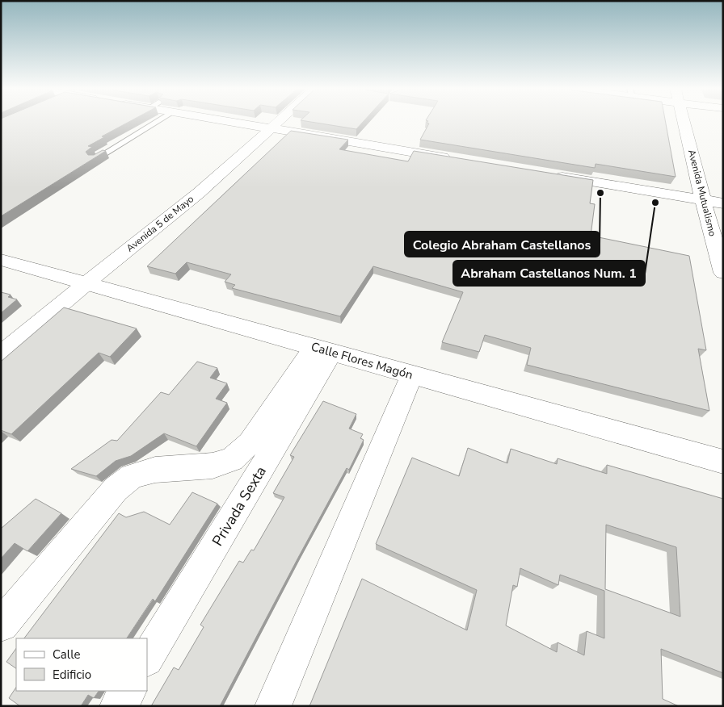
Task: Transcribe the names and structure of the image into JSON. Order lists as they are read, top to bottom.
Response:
{
  "streets": {
    "street": [
      "Avenida Mutualismo",
      "Avenida 5 de Mayo",
      "Calle Flores Magón",
      "Privada Sexta"
    ]
  },
  "crossings": [
    ["Avenida 5 de Mayo", "Calle Flores Magón"],
    ["Calle Flores Magón", "Privada Sexta"]
  ],
  "places": ["Colegio Abraham Castellanos", "Abraham Castellanos Num. 1"],
  "legend": ["Calle", "Edificio"]
}
